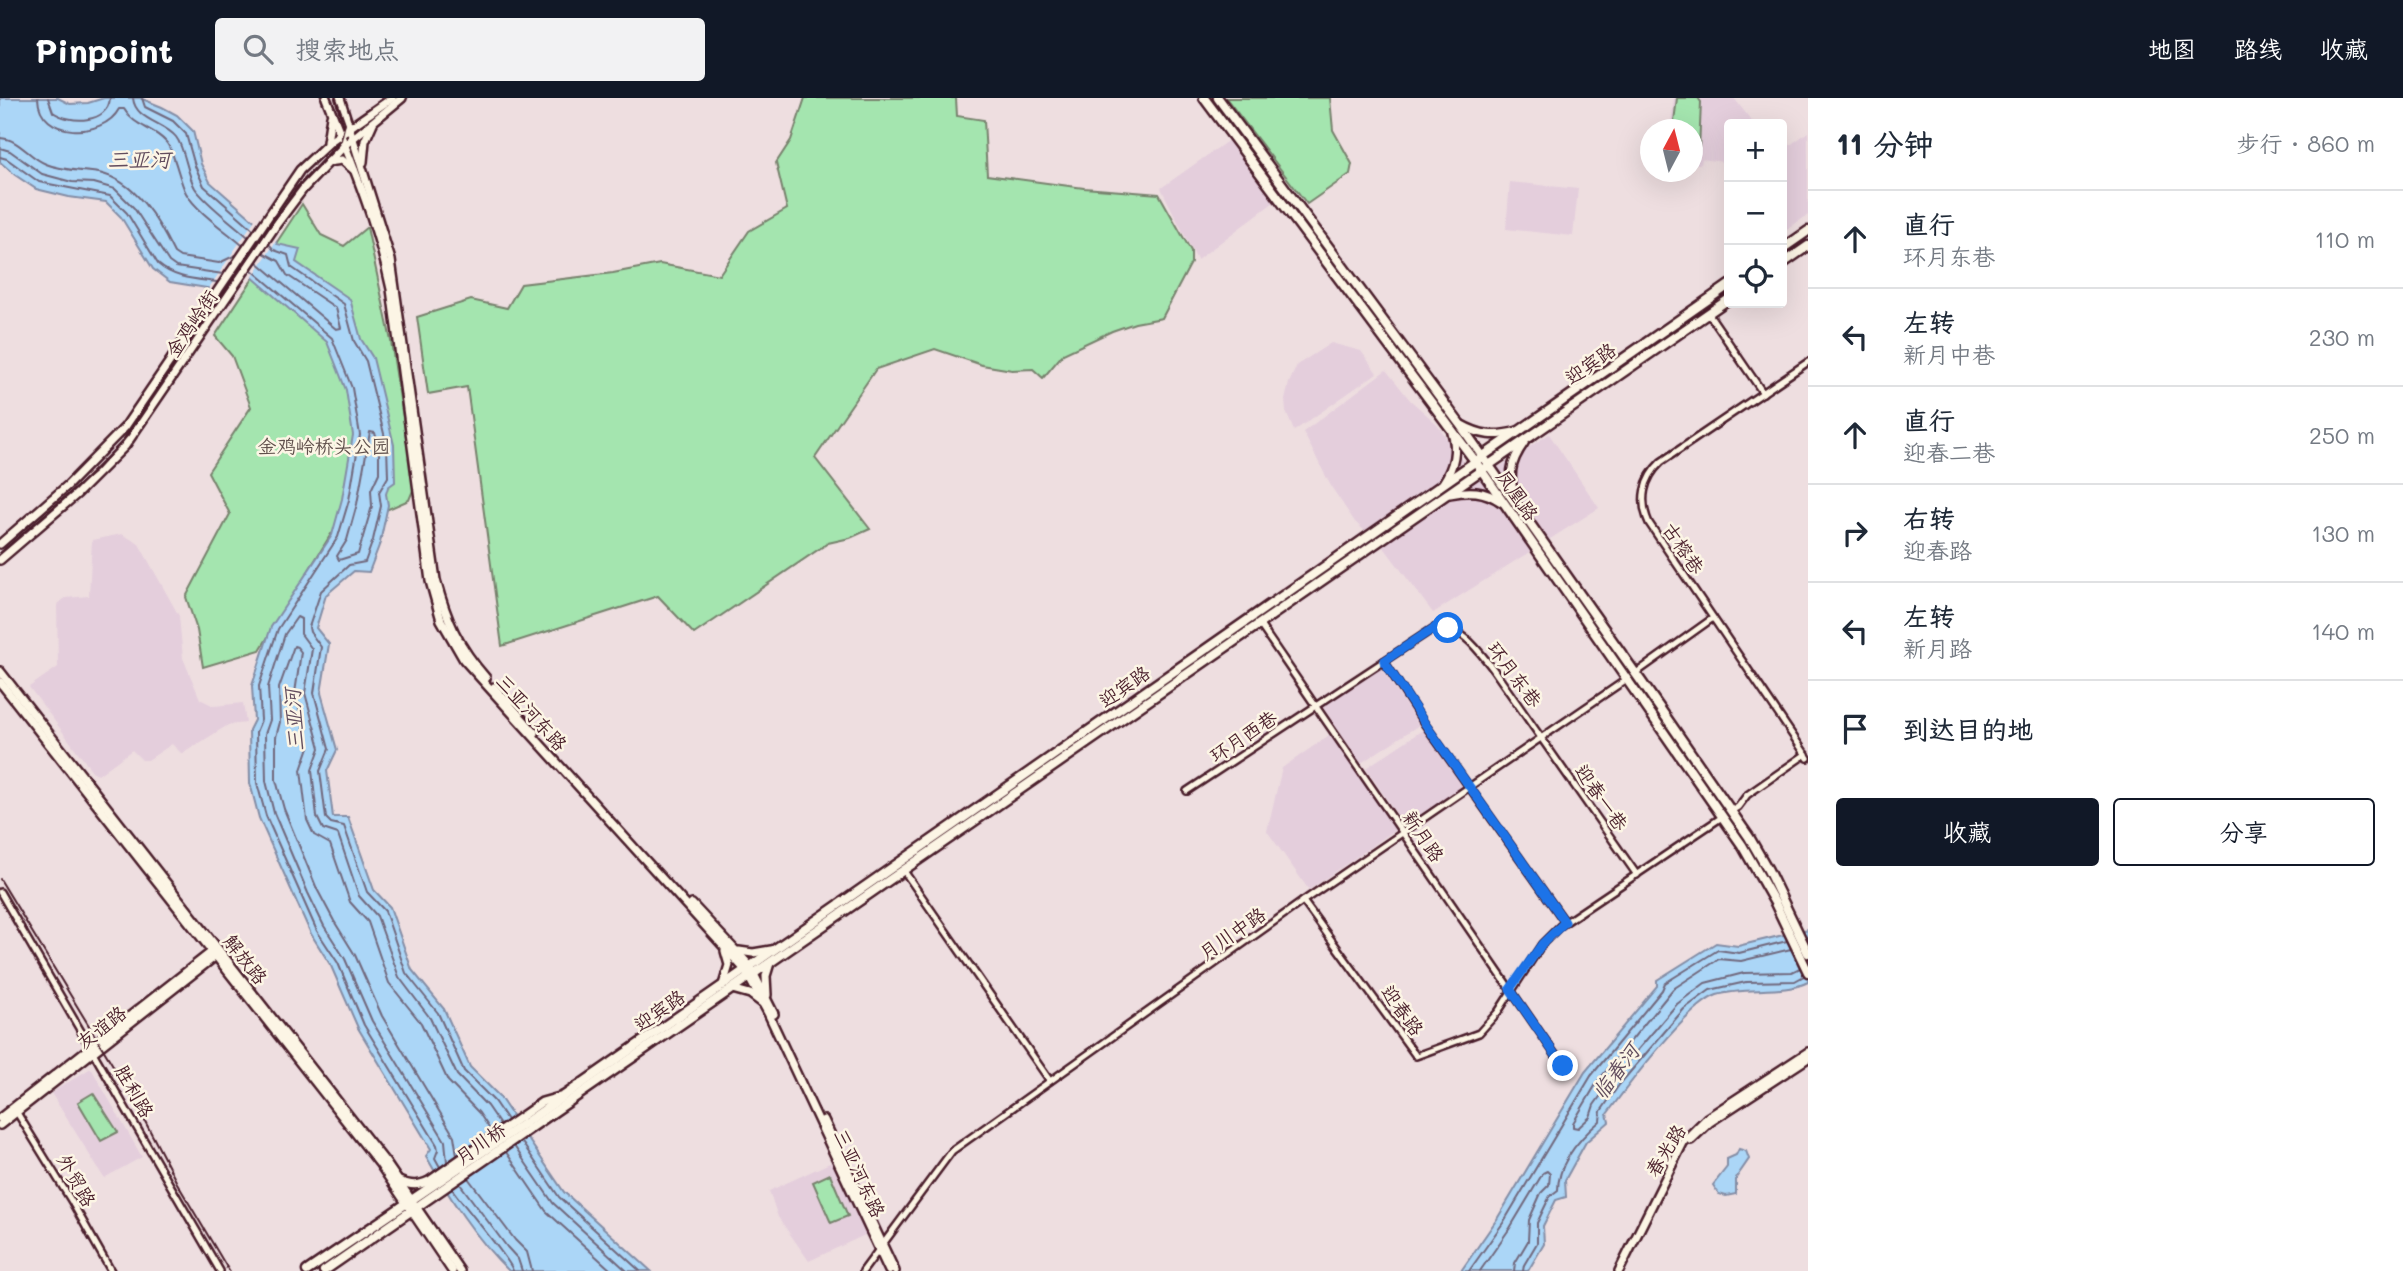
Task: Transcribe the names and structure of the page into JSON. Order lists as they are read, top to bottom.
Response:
{
  "streets": {
    "highway": ["迎宾路", "凤凰路", "月川桥"],
    "main road": [
      "金鸡岭街",
      "三亚河东路",
      "解放路",
      "友谊路",
      "春光路"
    ],
    "street": [
      "古榕巷",
      "环月东巷",
      "环月西巷",
      "迎春一巷",
      "新月路",
      "月川中路",
      "迎春路",
      "胜利路",
      "外贸路"
    ]
  },
  "crossings": [
    ["金鸡岭街", "三亚河东路"],
    ["迎宾路", "凤凰路"],
    ["迎宾路", "三亚河东路"],
    ["迎宾路", "新月路"],
    ["迎宾路", "月川桥"],
    ["凤凰路", "月川中路"],
    ["凤凰路", "迎春路"],
    ["环月东巷", "环月西巷"],
    ["环月东巷", "迎春一巷"],
    ["环月东巷", "新月路"],
    ["环月东巷", "月川中路"],
    ["三亚河东路", "月川中路"],
    ["环月西巷", "新月路"],
    ["迎春一巷", "月川中路"],
    ["迎春一巷", "迎春路"],
    ["新月路", "月川中路"],
    ["新月路", "迎春路"],
    ["月川中路", "迎春路"],
    ["解放路", "友谊路"],
    ["友谊路", "胜利路"],
    ["友谊路", "外贸路"]
  ],
  "water": ["三亚河", "临春河"],
  "parks": ["金鸡岭桥头公园"],
  "north": "top",
  "page": {
    "header": "Pinpoint",
    "search": "搜索地点",
    "nav": ["地图", "路线", "收藏"],
    "heading": ["11 分钟", "步行 · 860 m"],
    "map_buttons": ["+", "−"],
    "list": [
      ["直行", "环月东巷", "110 m"],
      ["左转", "新月中巷", "230 m"],
      ["直行", "迎春二巷", "250 m"],
      ["右转", "迎春路", "130 m"],
      ["左转", "新月路", "140 m"],
      "到达目的地"
    ],
    "buttons": ["收藏", "分享"]
  }
}
